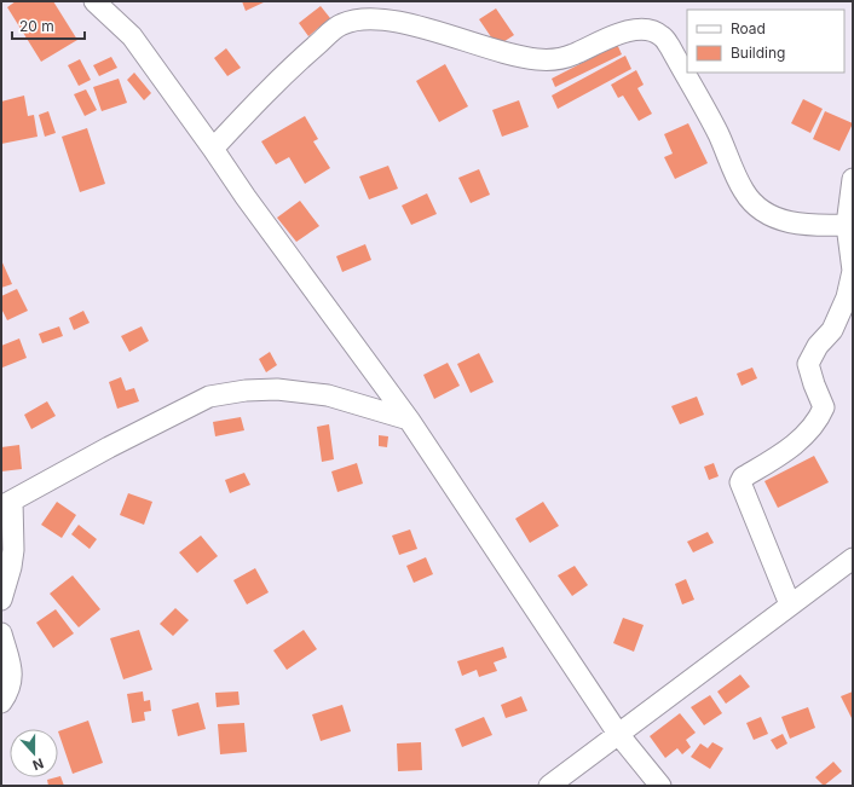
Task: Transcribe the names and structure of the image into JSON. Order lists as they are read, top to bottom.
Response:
{
  "legend": ["Road", "Building"],
  "scale_bar": "20 m",
  "north": "bottom"
}
